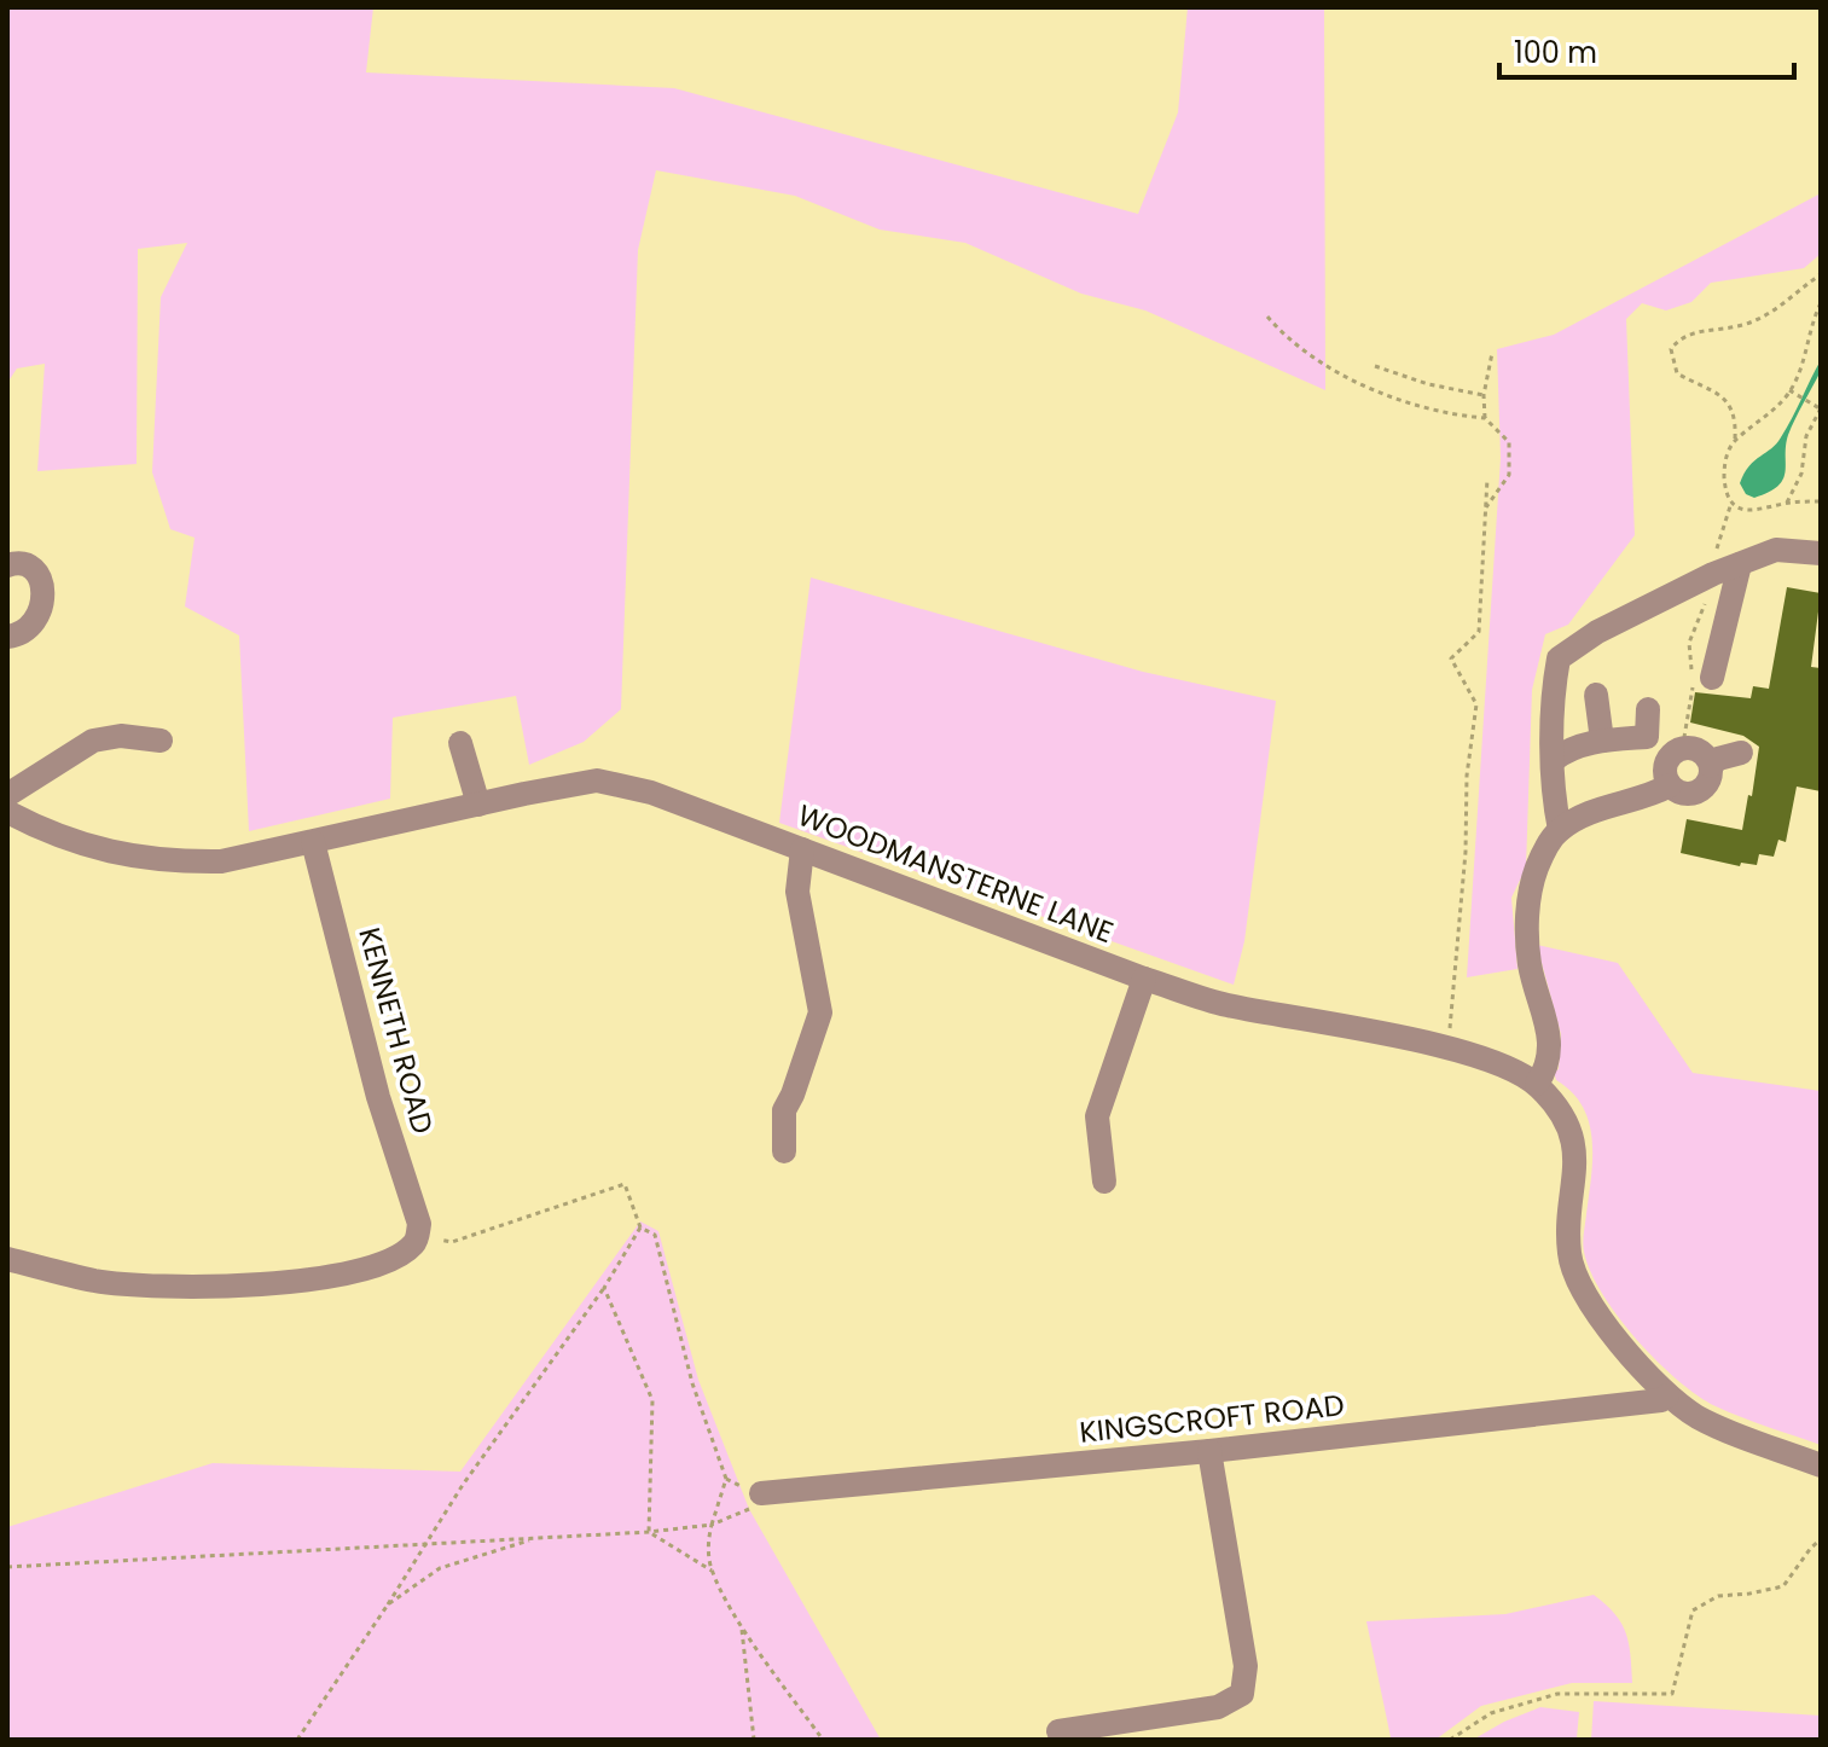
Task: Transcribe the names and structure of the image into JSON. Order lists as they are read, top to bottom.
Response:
{
  "streets": {
    "street": ["WOODMANSTERNE LANE", "KENNETH ROAD", "KINGSCROFT ROAD"]
  },
  "crossings": [
    ["WOODMANSTERNE LANE", "KENNETH ROAD"]
  ],
  "scale_bar": "100 m"
}
